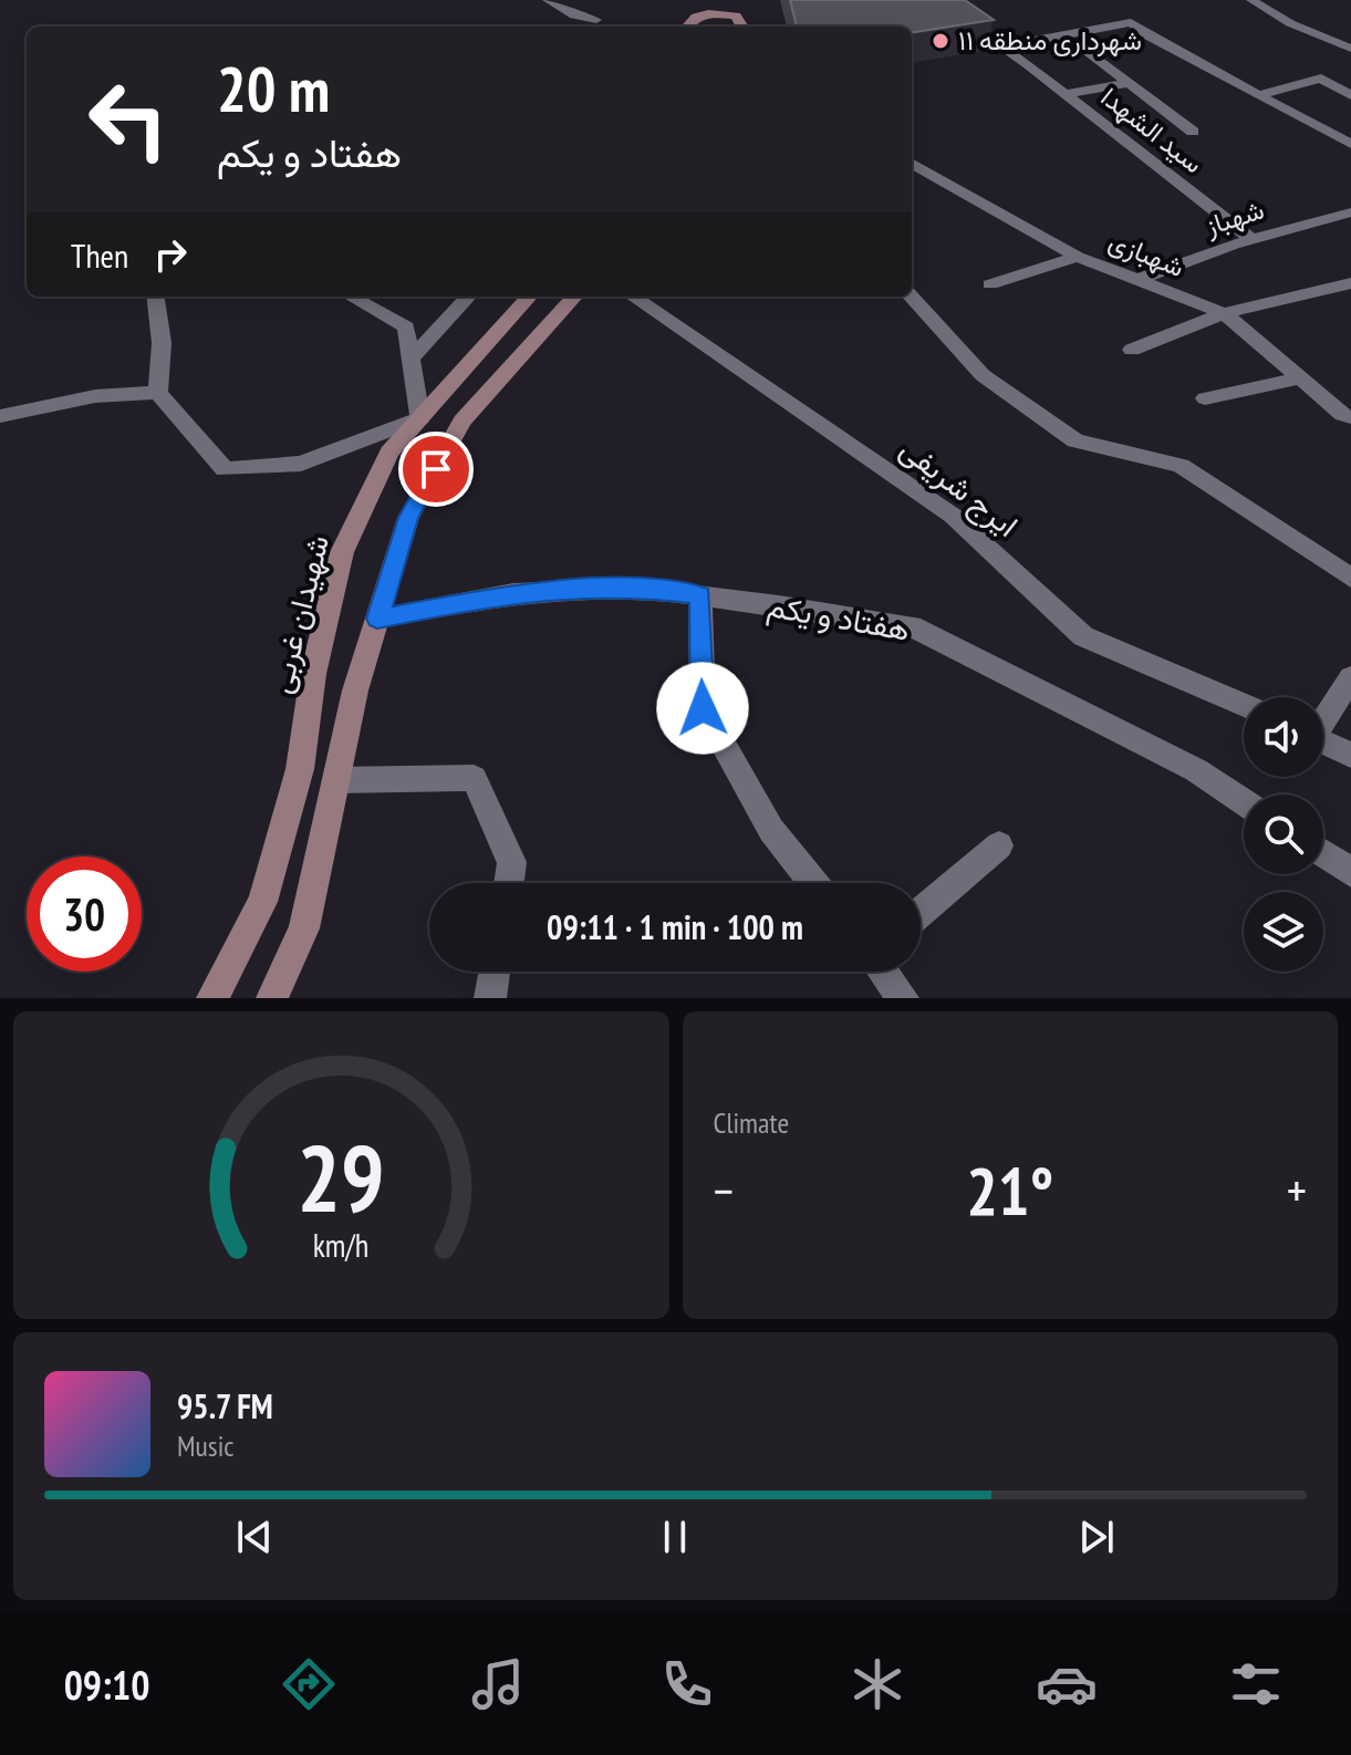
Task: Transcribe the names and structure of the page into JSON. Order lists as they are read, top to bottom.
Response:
{
  "streets": {
    "main road": ["شهیدان غربی"],
    "street": [
      "سید الشهدا",
      "شهباز",
      "شهبازی",
      "ایرج شریفی",
      "هفتاد و یکم"
    ]
  },
  "crossings": [
    ["سید الشهدا", "شهباز"],
    ["شهباز", "شهبازی"]
  ],
  "places": ["شهرداری منطقه ۱۱"],
  "page": {
    "turn": ["20 m", "هفتاد و یکم"],
    "then": "Then",
    "limit": "30",
    "trip": "09:11 · 1 min · 100 m",
    "tile": "Climate",
    "heat": ["−", "21°", "+"],
    "song": ["95.7 FM", "Music"],
    "tabs": "09:10",
    "gauge": ["29", "km/h"]
  }
}
